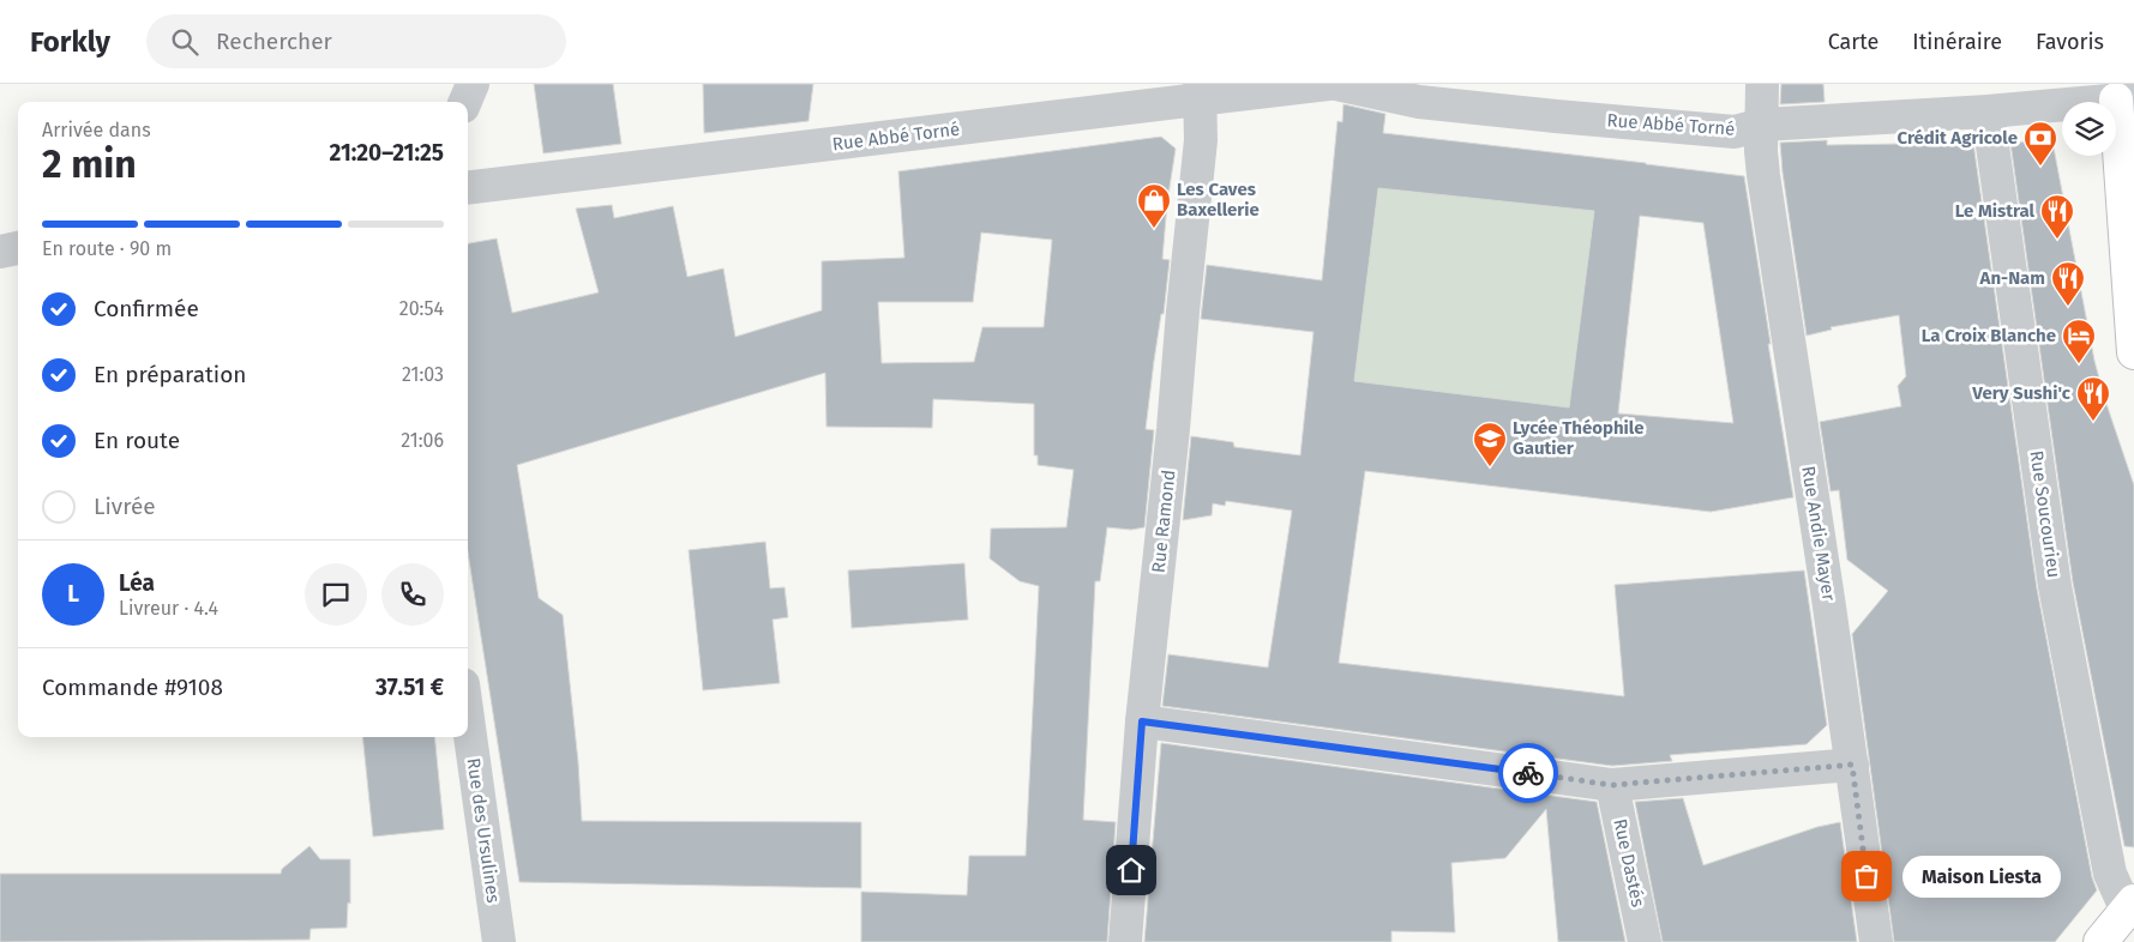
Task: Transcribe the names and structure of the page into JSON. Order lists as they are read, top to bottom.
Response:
{
  "streets": {
    "street": [
      "Rue Abbé Torné",
      "Rue Soucourieu",
      "Rue Ramond",
      "Rue Andie Mayer",
      "Rue des Ursulines",
      "Rue Dastés"
    ]
  },
  "crossings": [
    ["Rue Abbé Torné", "Rue Soucourieu"],
    ["Rue Abbé Torné", "Rue Ramond"],
    ["Rue Abbé Torné", "Rue Andie Mayer"]
  ],
  "places": {
    "bank": ["Crédit Agricole"],
    "shop": ["Les Caves Baxellerie"],
    "restaurant": ["Le Mistral", "An-Nam", "Very Sushi'c"],
    "hotel": ["La Croix Blanche"],
    "school or university": ["Lycée Théophile Gautier"],
    "other": ["Maison Liesta"]
  },
  "page": {
    "header": "Forkly",
    "search": "Rechercher",
    "nav": ["Carte", "Itinéraire", "Favoris"],
    "heading": ["2 min", "Arrivée dans", "21:20–21:25"],
    "panel": [
      "Léa",
      "Livreur · 4.4",
      "Commande #9108",
      "37.51 €"
    ],
    "bar": "En route · 90 m",
    "list": [
      ["Confirmée", "20:54"],
      ["En préparation", "21:03"],
      ["En route", "21:06"],
      "Livrée"
    ],
    "round": "L",
    "bubble": "Maison Liesta"
  }
}
